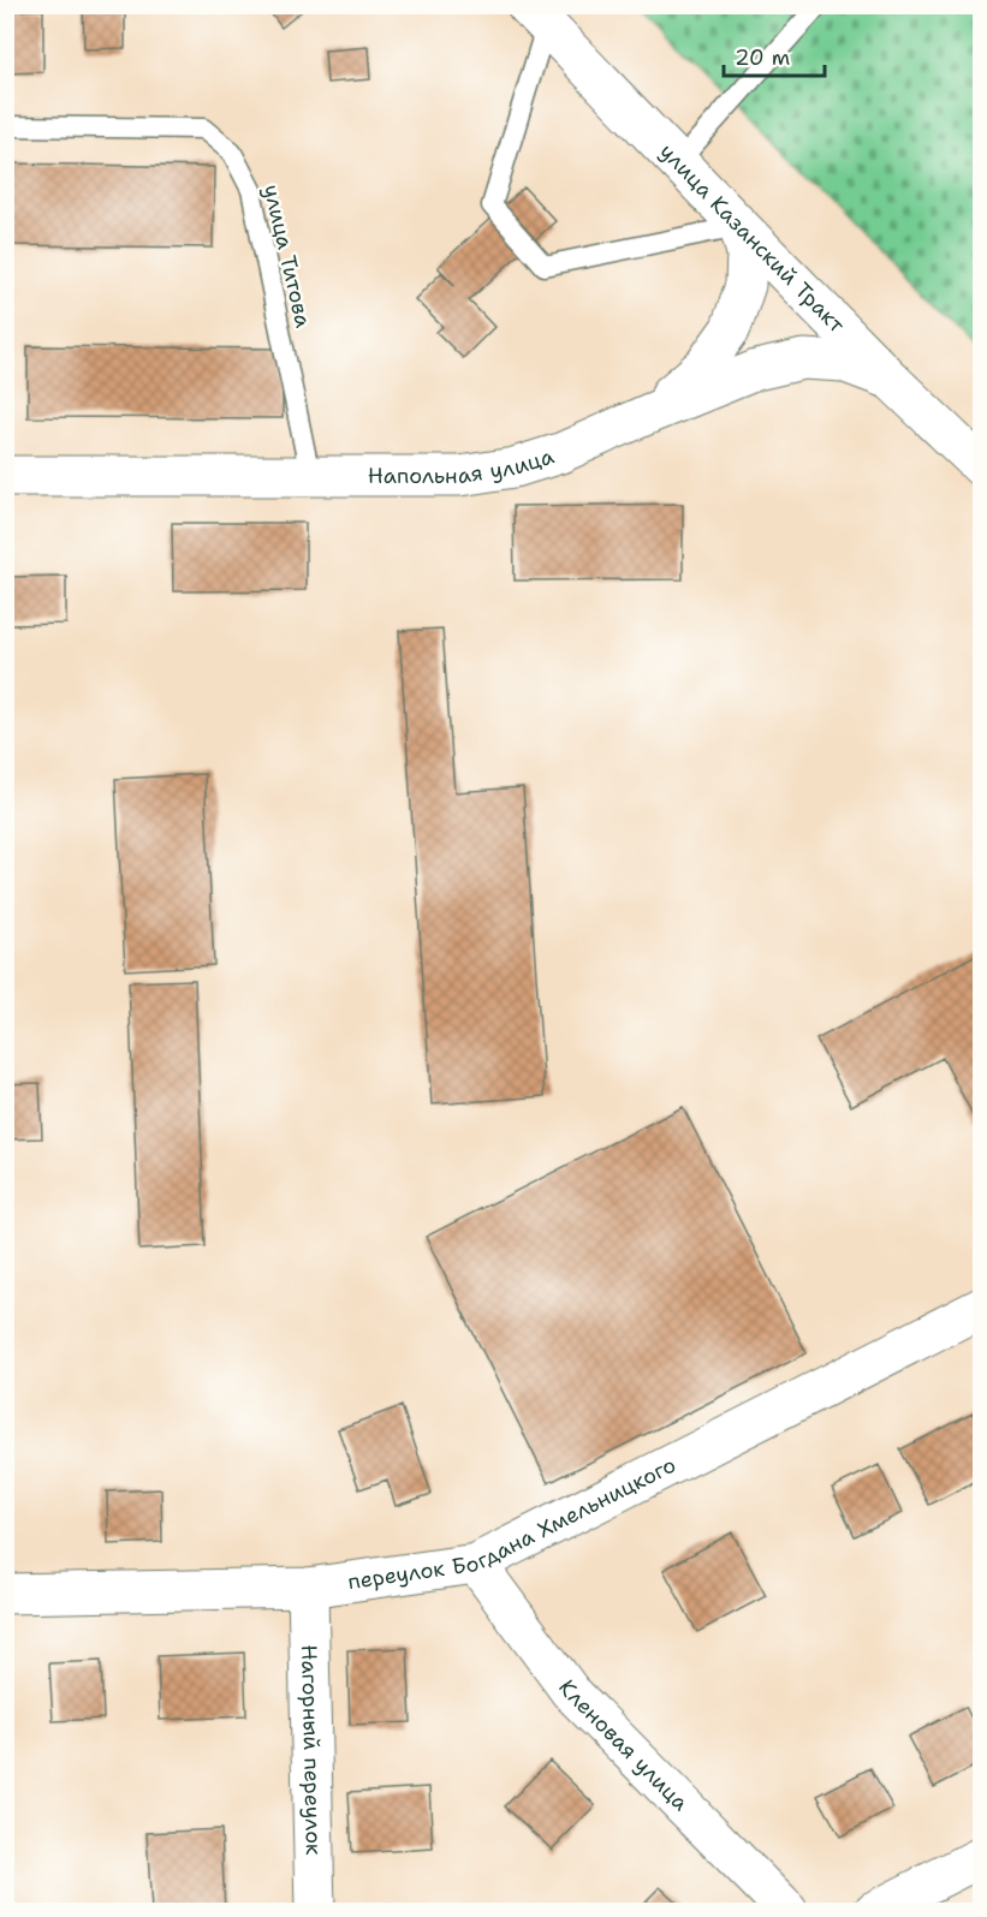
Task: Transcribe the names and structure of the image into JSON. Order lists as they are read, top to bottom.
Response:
{
  "streets": {
    "street": [
      "улица Казанский Тракт",
      "Напольная улица",
      "переулок Богдана Хмельницкого",
      "Кленовая улица",
      "Нагорный переулок"
    ],
    "lane": ["улица Титова"]
  },
  "crossings": [
    ["улица Казанский Тракт", "Напольная улица"],
    ["улица Титова", "Напольная улица"],
    ["переулок Богдана Хмельницкого", "Кленовая улица"],
    ["переулок Богдана Хмельницкого", "Нагорный переулок"]
  ],
  "scale_bar": "20 m"
}
